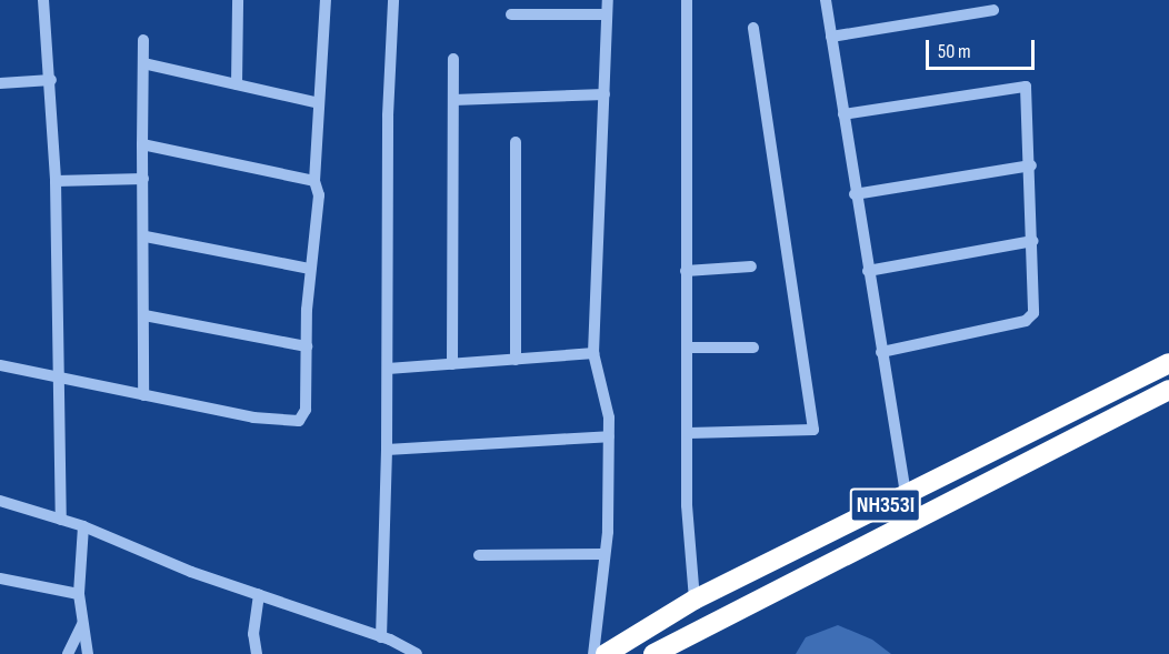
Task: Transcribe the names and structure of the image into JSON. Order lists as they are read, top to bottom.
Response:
{
  "streets": {
    "highway": ["NH353I"]
  },
  "scale_bar": "50 m"
}
